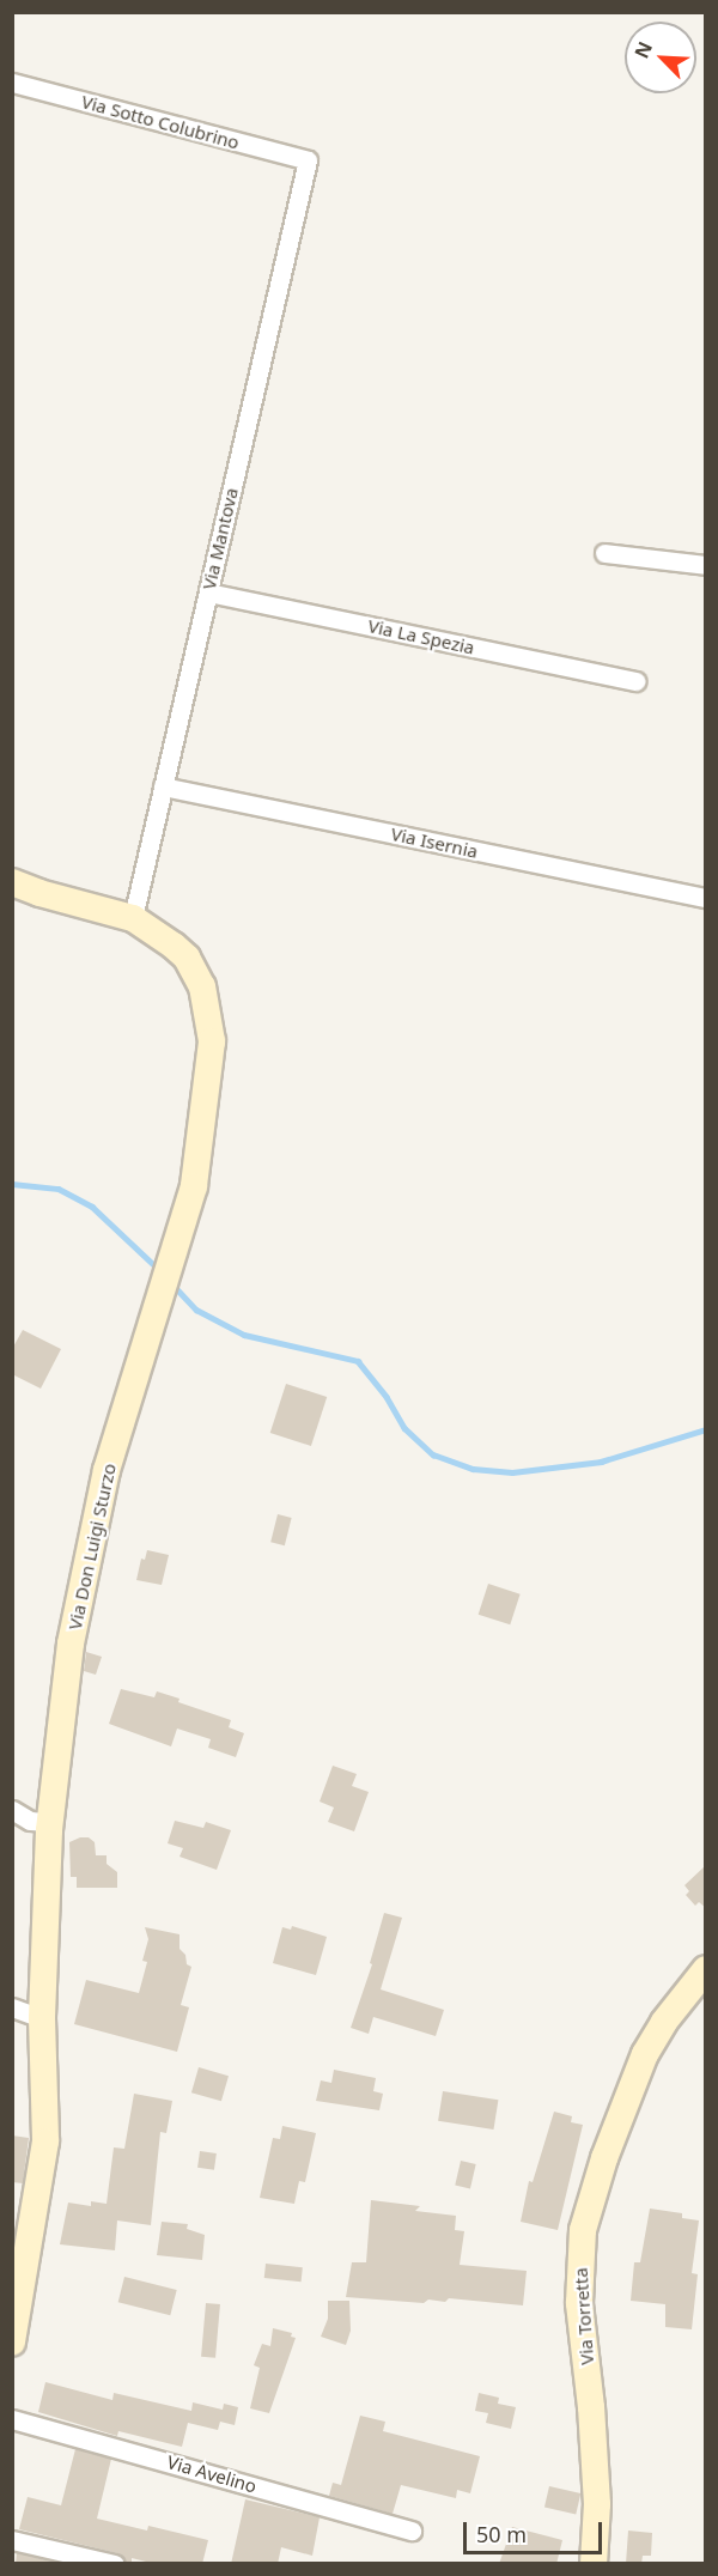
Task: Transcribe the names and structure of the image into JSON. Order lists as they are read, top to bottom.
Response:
{
  "streets": {
    "street": [
      "Via Sotto Colubrino",
      "Via Mantova",
      "Via La Spezia",
      "Via Isernia",
      "Via Don Luigi Sturzo",
      "Via Torretta",
      "Via Avelino"
    ]
  },
  "crossings": [
    ["Via Sotto Colubrino", "Via Mantova"],
    ["Via Mantova", "Via La Spezia"],
    ["Via Mantova", "Via Isernia"],
    ["Via Mantova", "Via Don Luigi Sturzo"]
  ],
  "scale_bar": "50 m",
  "north": "top left"
}
